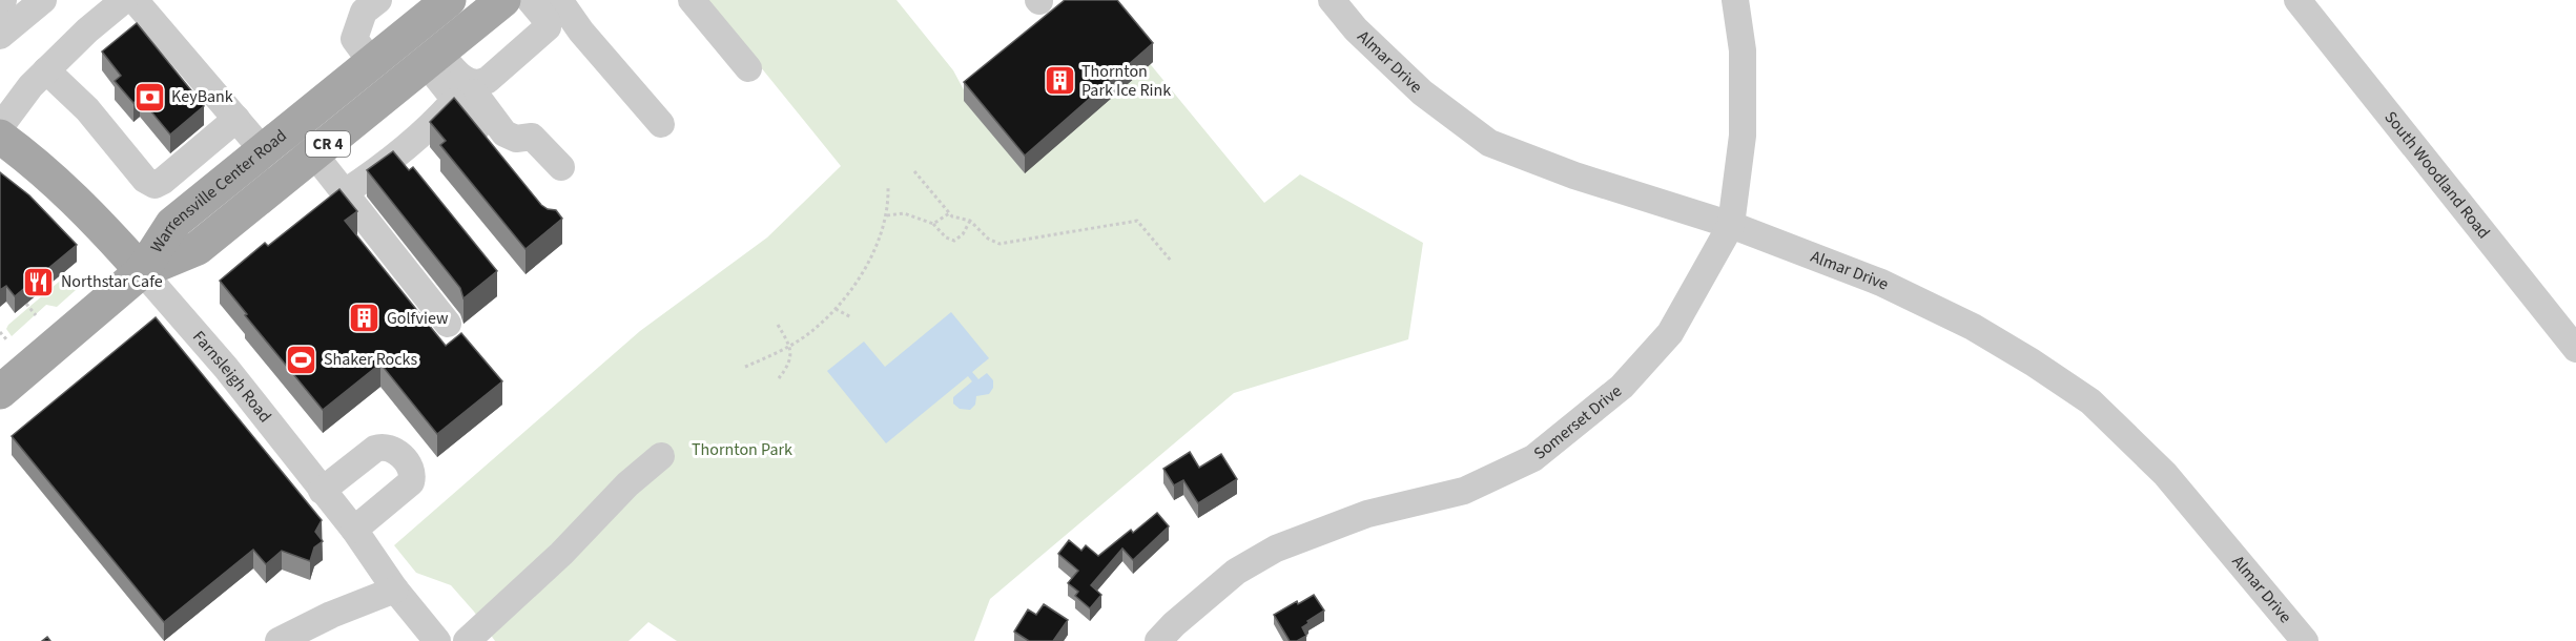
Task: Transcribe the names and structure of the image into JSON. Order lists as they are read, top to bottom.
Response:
{
  "streets": {
    "main road": ["CR 4", "Warrensville Center Road", "Farnsleigh Road"],
    "street": ["Almar Drive", "South Woodland Road", "Somerset Drive"]
  },
  "crossings": [
    ["Almar Drive", "Somerset Drive"],
    ["Warrensville Center Road", "Farnsleigh Road"]
  ],
  "parks": ["Thornton Park"],
  "places": {
    "building": ["Thornton Park Ice Rink", "Golfview"],
    "bank": ["KeyBank"],
    "restaurant": ["Northstar Cafe"],
    "sports": ["Shaker Rocks"]
  }
}
